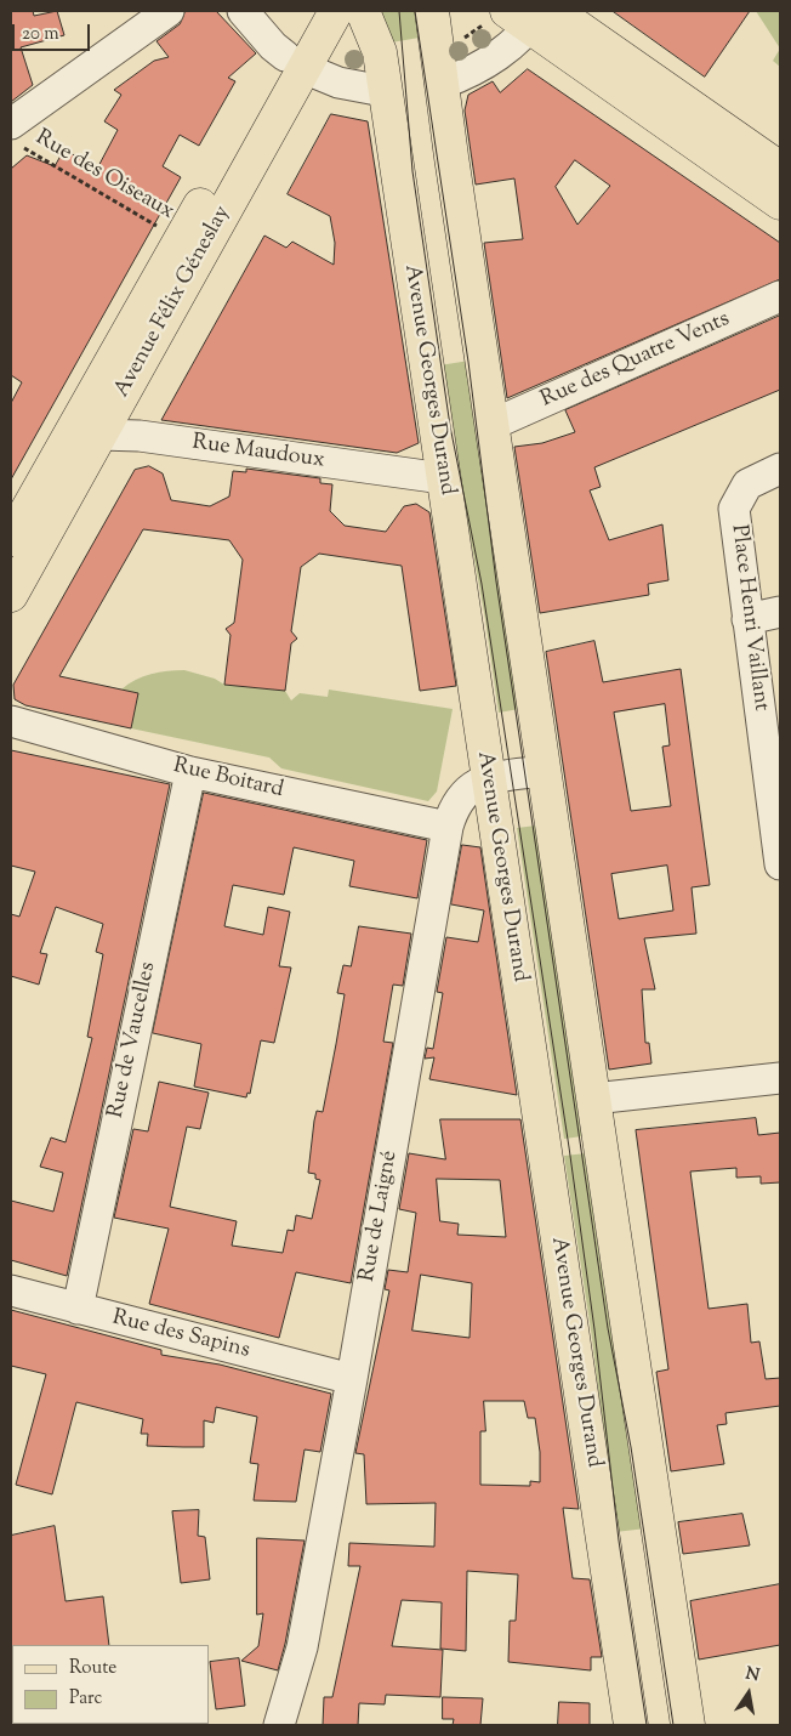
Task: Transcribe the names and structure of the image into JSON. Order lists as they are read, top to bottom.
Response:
{
  "streets": {
    "main road": ["Avenue Félix Géneslay", "Avenue Georges Durand"],
    "street": [
      "Rue des Quatre Vents",
      "Rue Maudoux",
      "Place Henri Vaillant",
      "Rue Boitard",
      "Rue de Vaucelles",
      "Rue de Laigné",
      "Rue des Sapins"
    ],
    "path": ["Rue des Oiseaux"]
  },
  "crossings": [
    ["Rue des Oiseaux", "Avenue Félix Géneslay"],
    ["Avenue Félix Géneslay", "Rue Maudoux"],
    ["Avenue Georges Durand", "Rue Maudoux"],
    ["Avenue Georges Durand", "Rue de Laigné"],
    ["Rue Boitard", "Rue de Vaucelles"],
    ["Rue Boitard", "Rue de Laigné"],
    ["Rue de Vaucelles", "Rue des Sapins"],
    ["Rue de Laigné", "Rue des Sapins"]
  ],
  "legend": ["Route", "Parc"],
  "scale_bar": "20 m",
  "north": "top"
}
